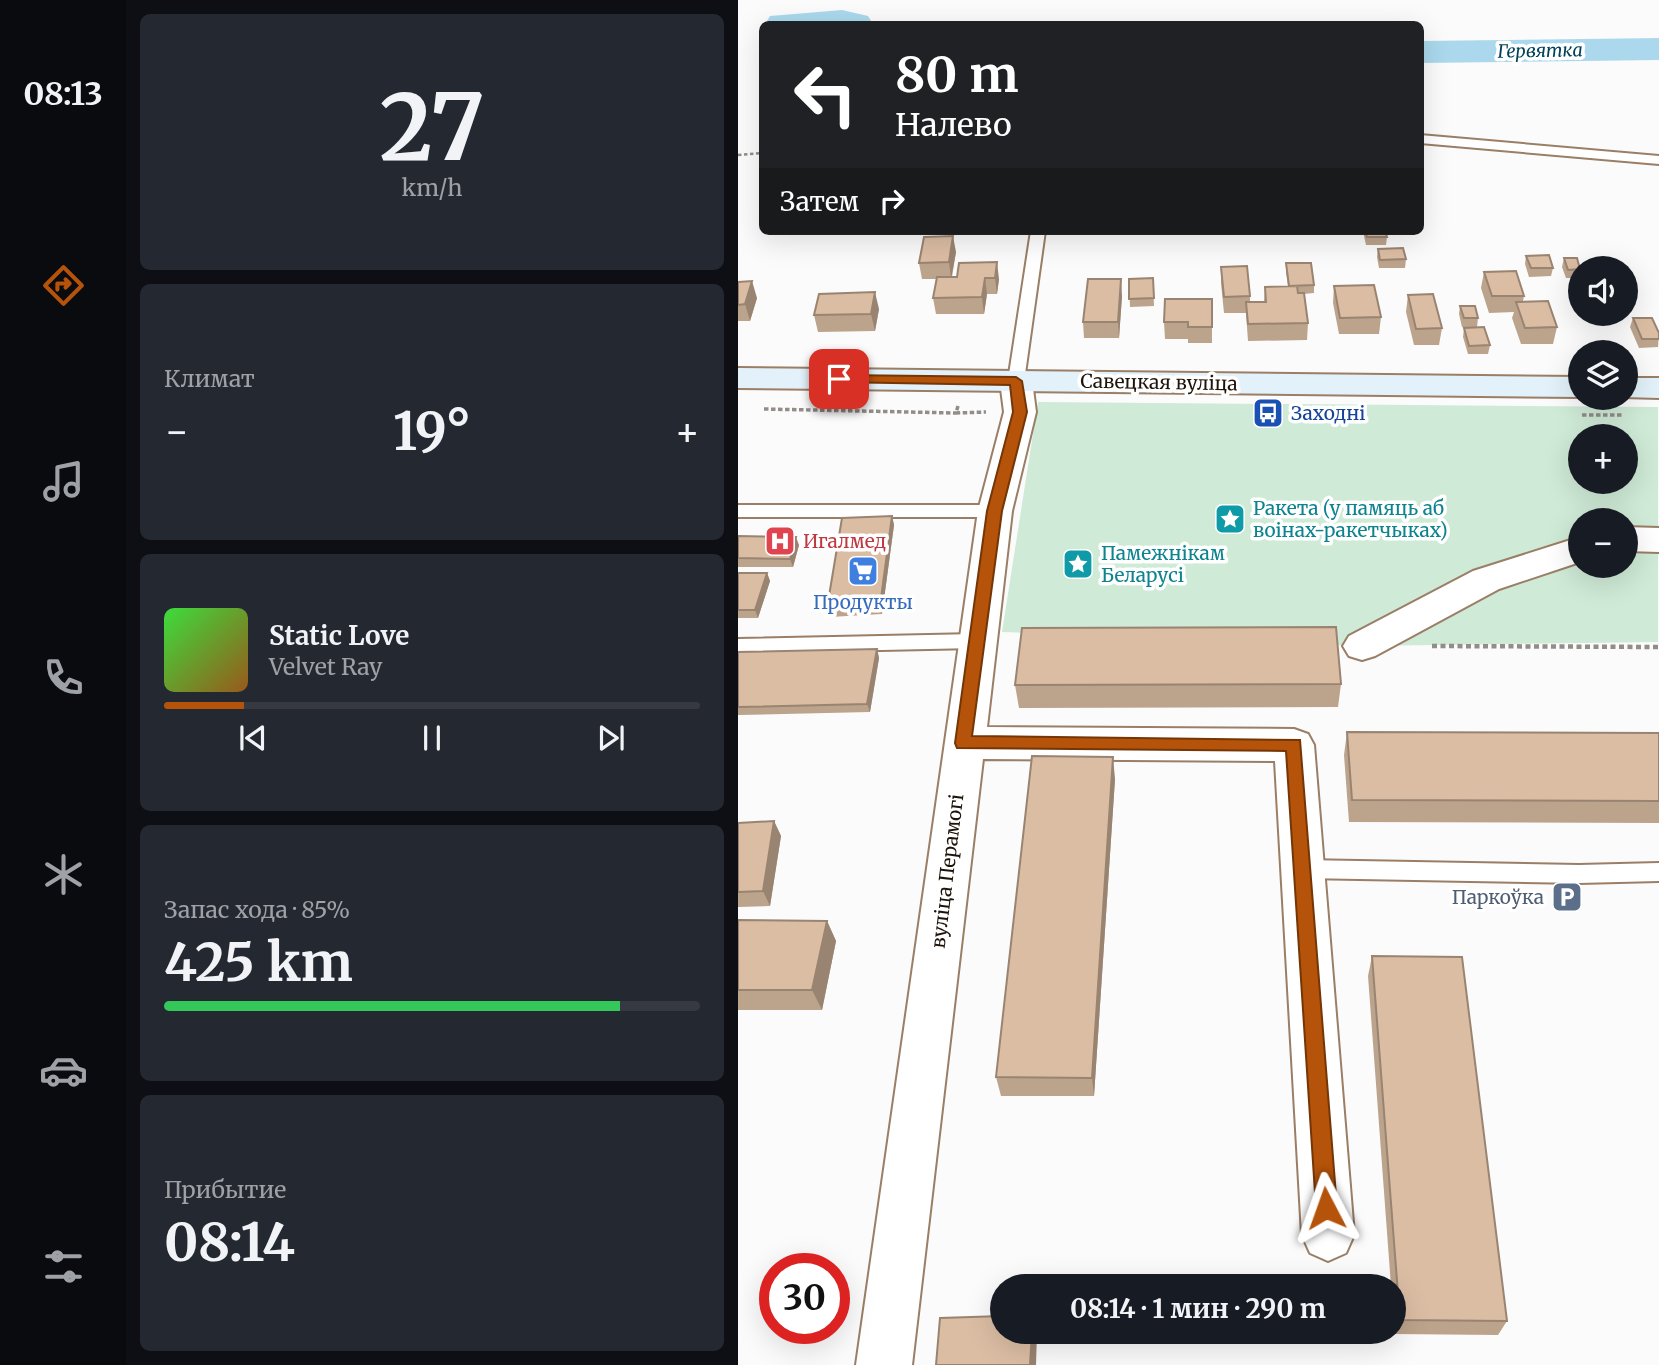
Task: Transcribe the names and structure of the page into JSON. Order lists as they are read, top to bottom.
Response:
{
  "streets": {
    "main road": ["Савецкая вуліца"],
    "street": ["вуліца Перамогі"]
  },
  "crossings": [
    ["Савецкая вуліца", "вуліца Перамогі"]
  ],
  "water": ["Гервятка"],
  "places": {
    "bus stop": ["Заходні"],
    "place": ["Ракета (у памяць аб воінах-ракетчыках)", "Памежнікам Беларусі"],
    "hospital": ["Игалмед"],
    "supermarket": ["Продукты"],
    "parking": ["Паркоўка"]
  },
  "page": {
    "tabs": "08:13",
    "tile": [
      ["27", "km/h"],
      "Климат",
      ["Запас хода · 85%", "425 km"],
      ["Прибытие", "08:14"]
    ],
    "turn": ["80 m", "Налево"],
    "then": "Затем",
    "map_buttons": ["+", "−"],
    "heat": ["−", "19°", "+"],
    "song": ["Static Love", "Velvet Ray"],
    "limit": "30",
    "trip": "08:14 · 1 мин · 290 m"
  }
}
